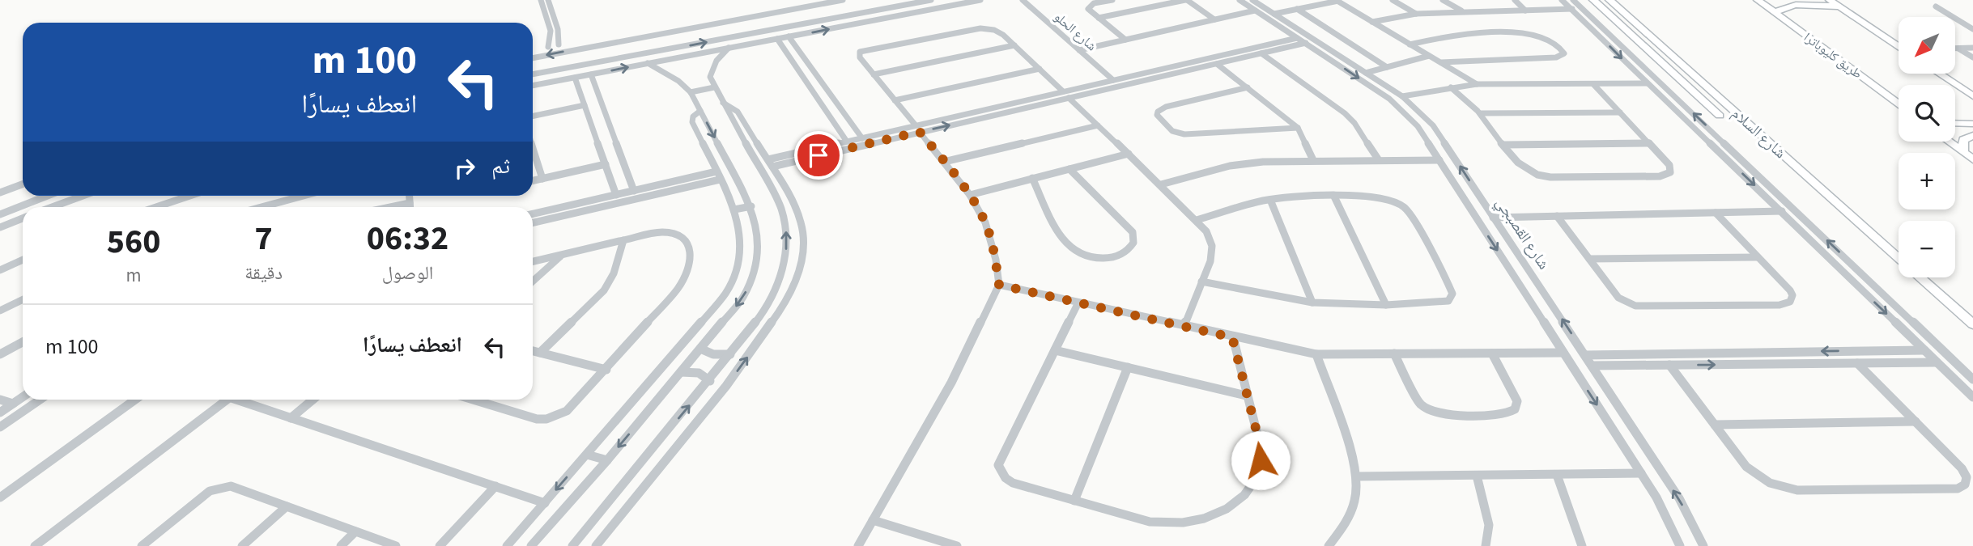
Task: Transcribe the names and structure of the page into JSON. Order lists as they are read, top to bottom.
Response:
{
  "streets": {
    "main road": ["طريق كليوباترا", "شارع السلام"],
    "street": ["شارع الحلو", "شارع القصبجي"]
  },
  "north": "bottom left",
  "page": {
    "map_buttons": ["+", "−"],
    "turn": ["100 m", "انعطف يسارًا"],
    "then": "ثم",
    "eta": [
      "06:32",
      "الوصول",
      "7",
      "دقيقة",
      "560",
      "m"
    ],
    "list": [
      {
        "name": "انعطف يسارًا",
        "value": "100 m"
      }
    ]
  }
}
